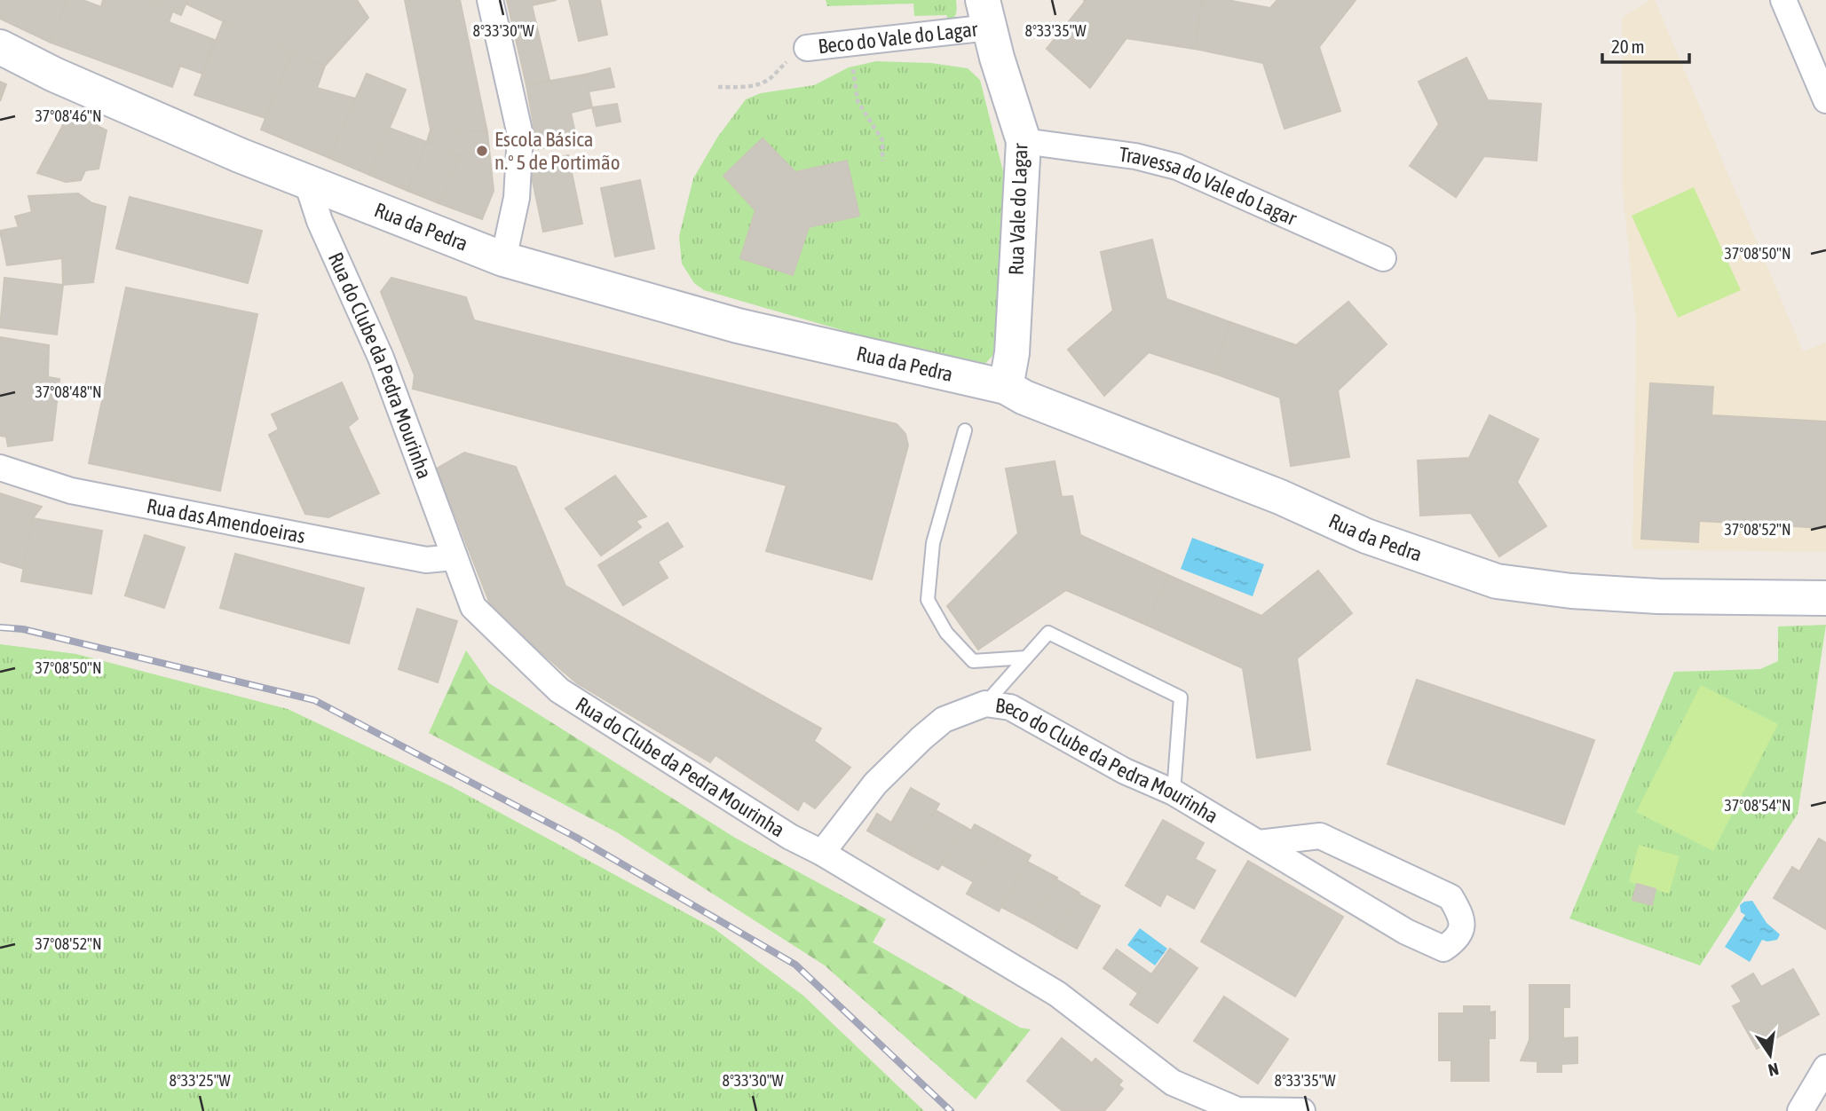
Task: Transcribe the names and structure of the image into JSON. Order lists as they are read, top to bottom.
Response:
{
  "streets": {
    "street": [
      "Beco do Vale do Lagar",
      "Travessa do Vale do Lagar",
      "Rua Vale do Lagar",
      "Rua da Pedra",
      "Rua do Clube da Pedra Mourinha",
      "Rua das Amendoeiras",
      "Beco do Clube da Pedra Mourinha"
    ]
  },
  "crossings": [
    ["Beco do Vale do Lagar", "Rua Vale do Lagar"],
    ["Travessa do Vale do Lagar", "Rua Vale do Lagar"],
    ["Rua Vale do Lagar", "Rua da Pedra"],
    ["Rua da Pedra", "Rua do Clube da Pedra Mourinha"],
    ["Rua do Clube da Pedra Mourinha", "Rua das Amendoeiras"],
    ["Rua do Clube da Pedra Mourinha", "Beco do Clube da Pedra Mourinha"]
  ],
  "places": ["Escola Básica n.º 5 de Portimão"],
  "scale_bar": "20 m",
  "north": "bottom",
  "coordinates": [
    "8°33'30\"W",
    "8°33'35\"W",
    "37°08'46\"N",
    "37°08'50\"N",
    "37°08'48\"N",
    "37°08'52\"N",
    "37°08'54\"N",
    "8°33'25\"W"
  ]
}
